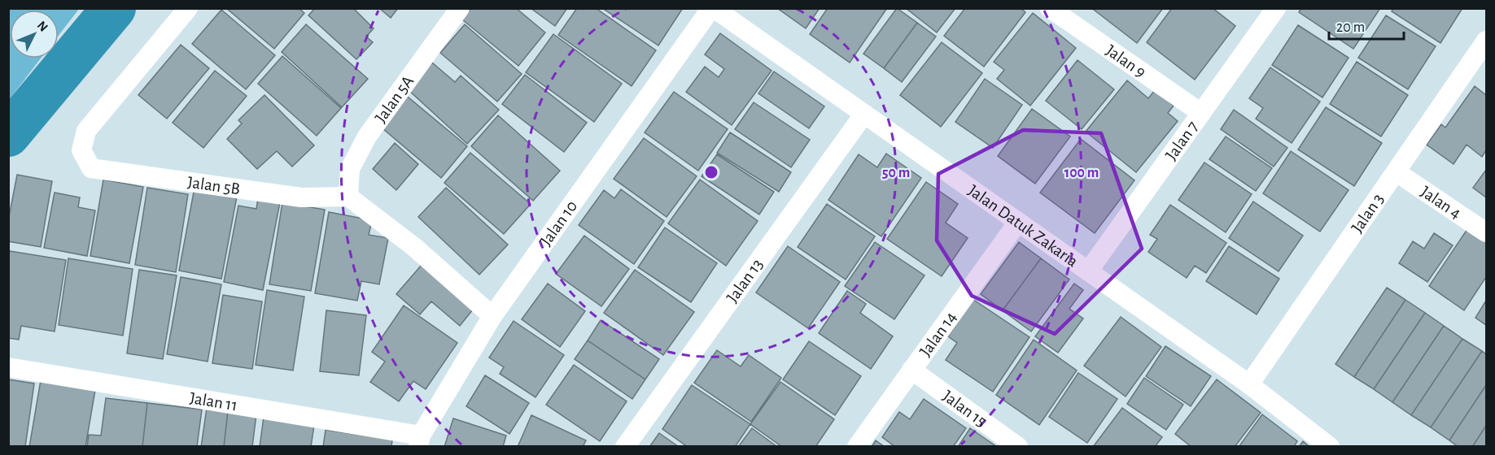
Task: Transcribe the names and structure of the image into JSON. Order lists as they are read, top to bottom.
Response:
{
  "streets": {
    "street": [
      "Jalan 9",
      "Jalan 5A",
      "Jalan 7",
      "Jalan 5B",
      "Jalan 4",
      "Jalan 3",
      "Jalan 10",
      "Jalan Datuk Zakaria",
      "Jalan 13",
      "Jalan 14",
      "Jalan 11",
      "Jalan 15"
    ]
  },
  "crossings": [
    ["Jalan 9", "Jalan 7"],
    ["Jalan 5A", "Jalan 5B"],
    ["Jalan 7", "Jalan Datuk Zakaria"],
    ["Jalan 4", "Jalan 3"],
    ["Jalan 3", "Jalan Datuk Zakaria"],
    ["Jalan 10", "Jalan Datuk Zakaria"],
    ["Jalan 10", "Jalan 11"],
    ["Jalan Datuk Zakaria", "Jalan 13"],
    ["Jalan Datuk Zakaria", "Jalan 14"],
    ["Jalan 14", "Jalan 15"]
  ],
  "scale_bar": "20 m",
  "north": "top right",
  "rings": ["50 m", "100 m"]
}
